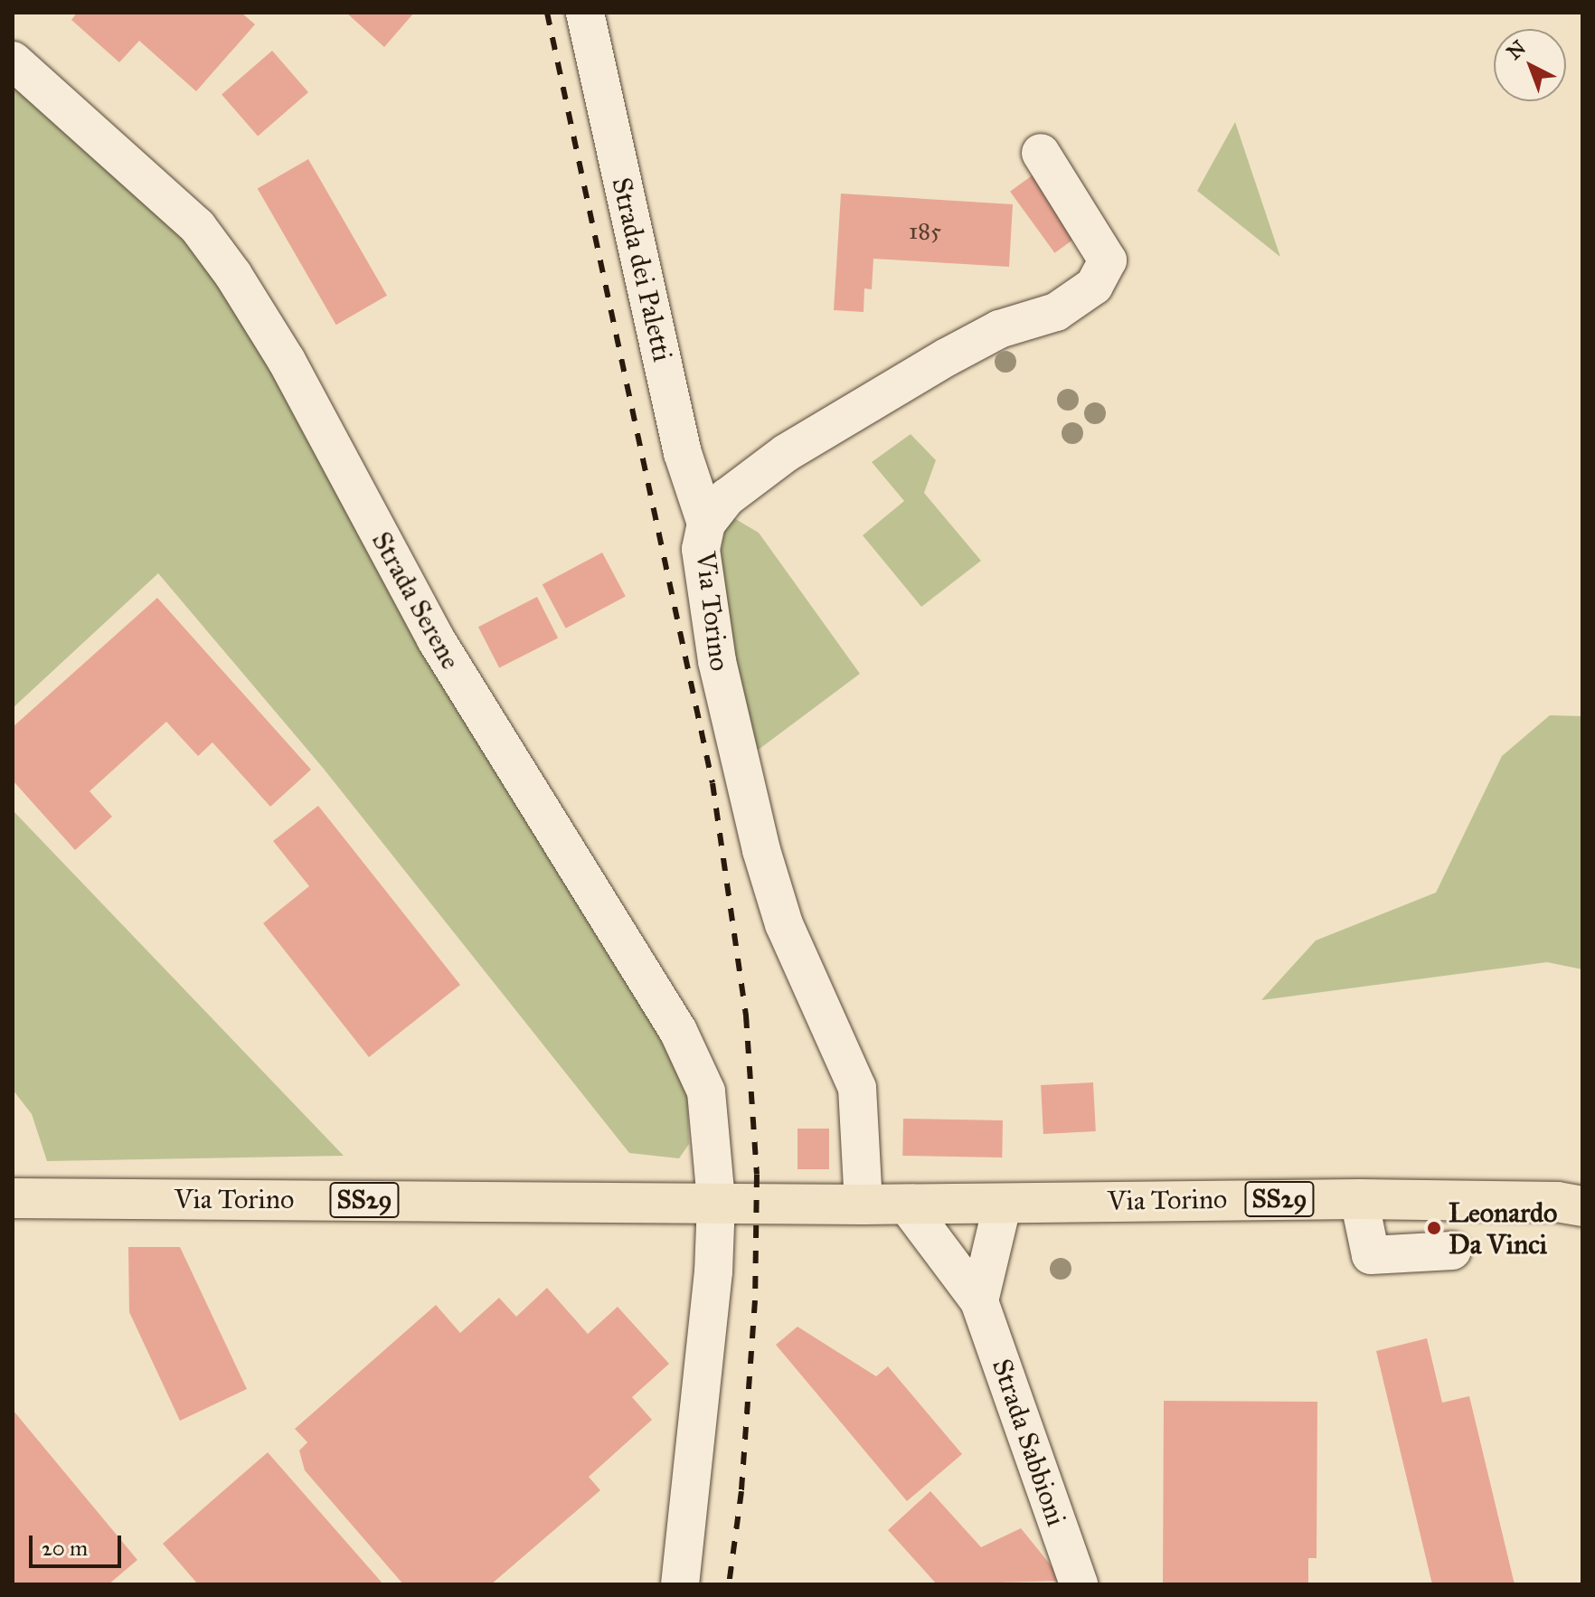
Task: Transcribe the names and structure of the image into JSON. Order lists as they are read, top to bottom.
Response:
{
  "streets": {
    "main road": ["Via Torino", "SS29"],
    "street": ["Strada dei Paletti", "Strada Serene", "Strada Sabbioni"]
  },
  "crossings": [
    ["Strada dei Paletti", "Via Torino"],
    ["Strada Serene", "Via Torino"],
    ["Via Torino", "Strada Sabbioni"]
  ],
  "places": ["Leonardo Da Vinci"],
  "house_numbers": ["185"],
  "scale_bar": "20 m",
  "north": "top left"
}
